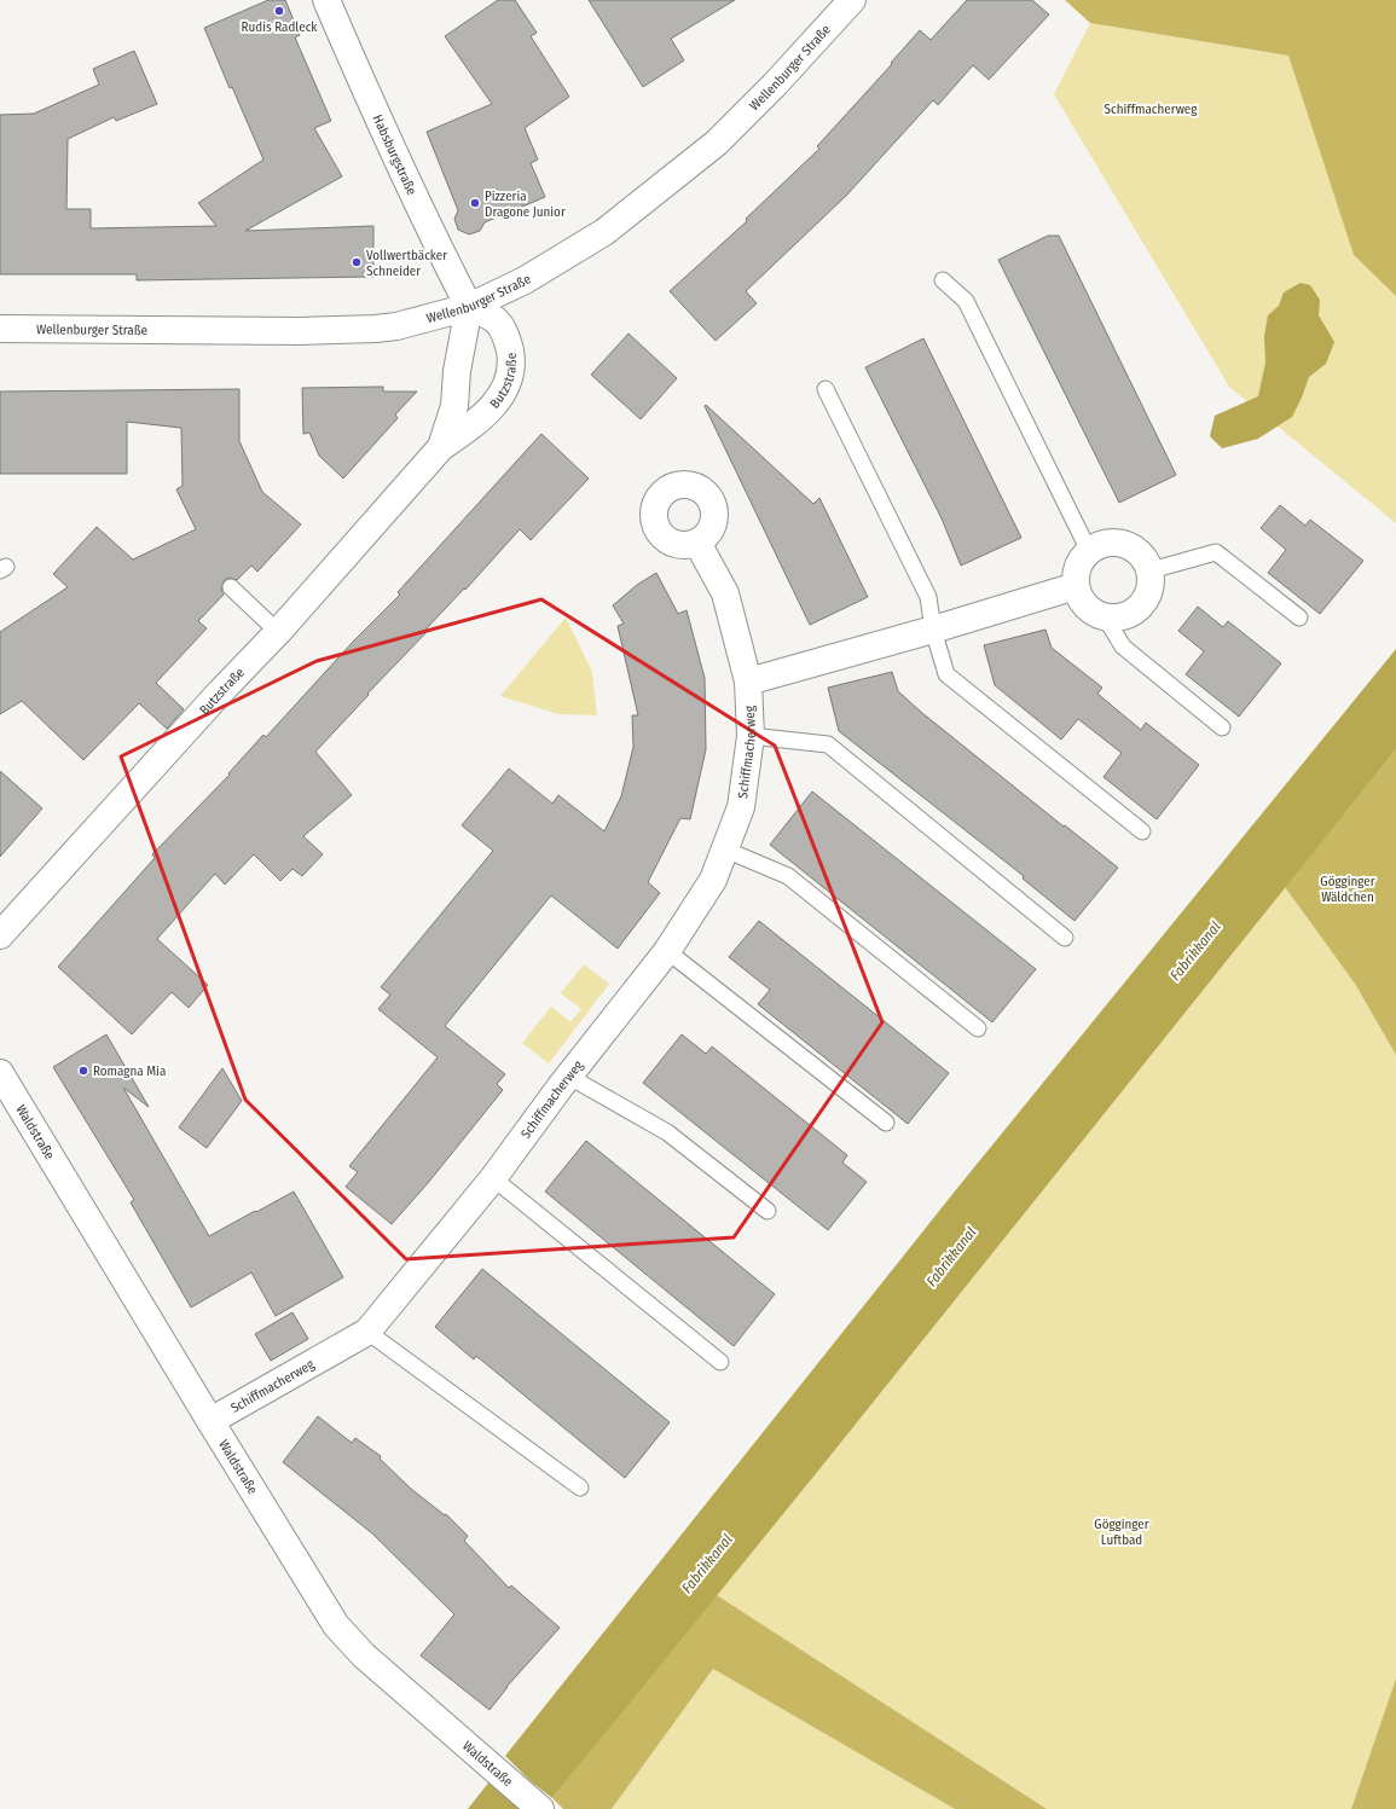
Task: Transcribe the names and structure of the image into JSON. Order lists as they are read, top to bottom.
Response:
{
  "streets": {
    "street": [
      "Wellenburger Straße",
      "Habsburgstraße",
      "Butzstraße",
      "Schiffmacherweg",
      "Waldstraße"
    ]
  },
  "crossings": [
    ["Wellenburger Straße", "Habsburgstraße"],
    ["Wellenburger Straße", "Butzstraße"],
    ["Habsburgstraße", "Butzstraße"],
    ["Schiffmacherweg", "Waldstraße"]
  ],
  "water": ["Fabrikkanal"],
  "parks": ["Schiffmacherweg", "Gögginger Wäldchen", "Gögginger Luftbad"],
  "places": [
    "Rudis Radleck",
    "Pizzeria Dragone Junior",
    "Vollwertbäcker Schneider",
    "Romagna Mia"
  ]
}
